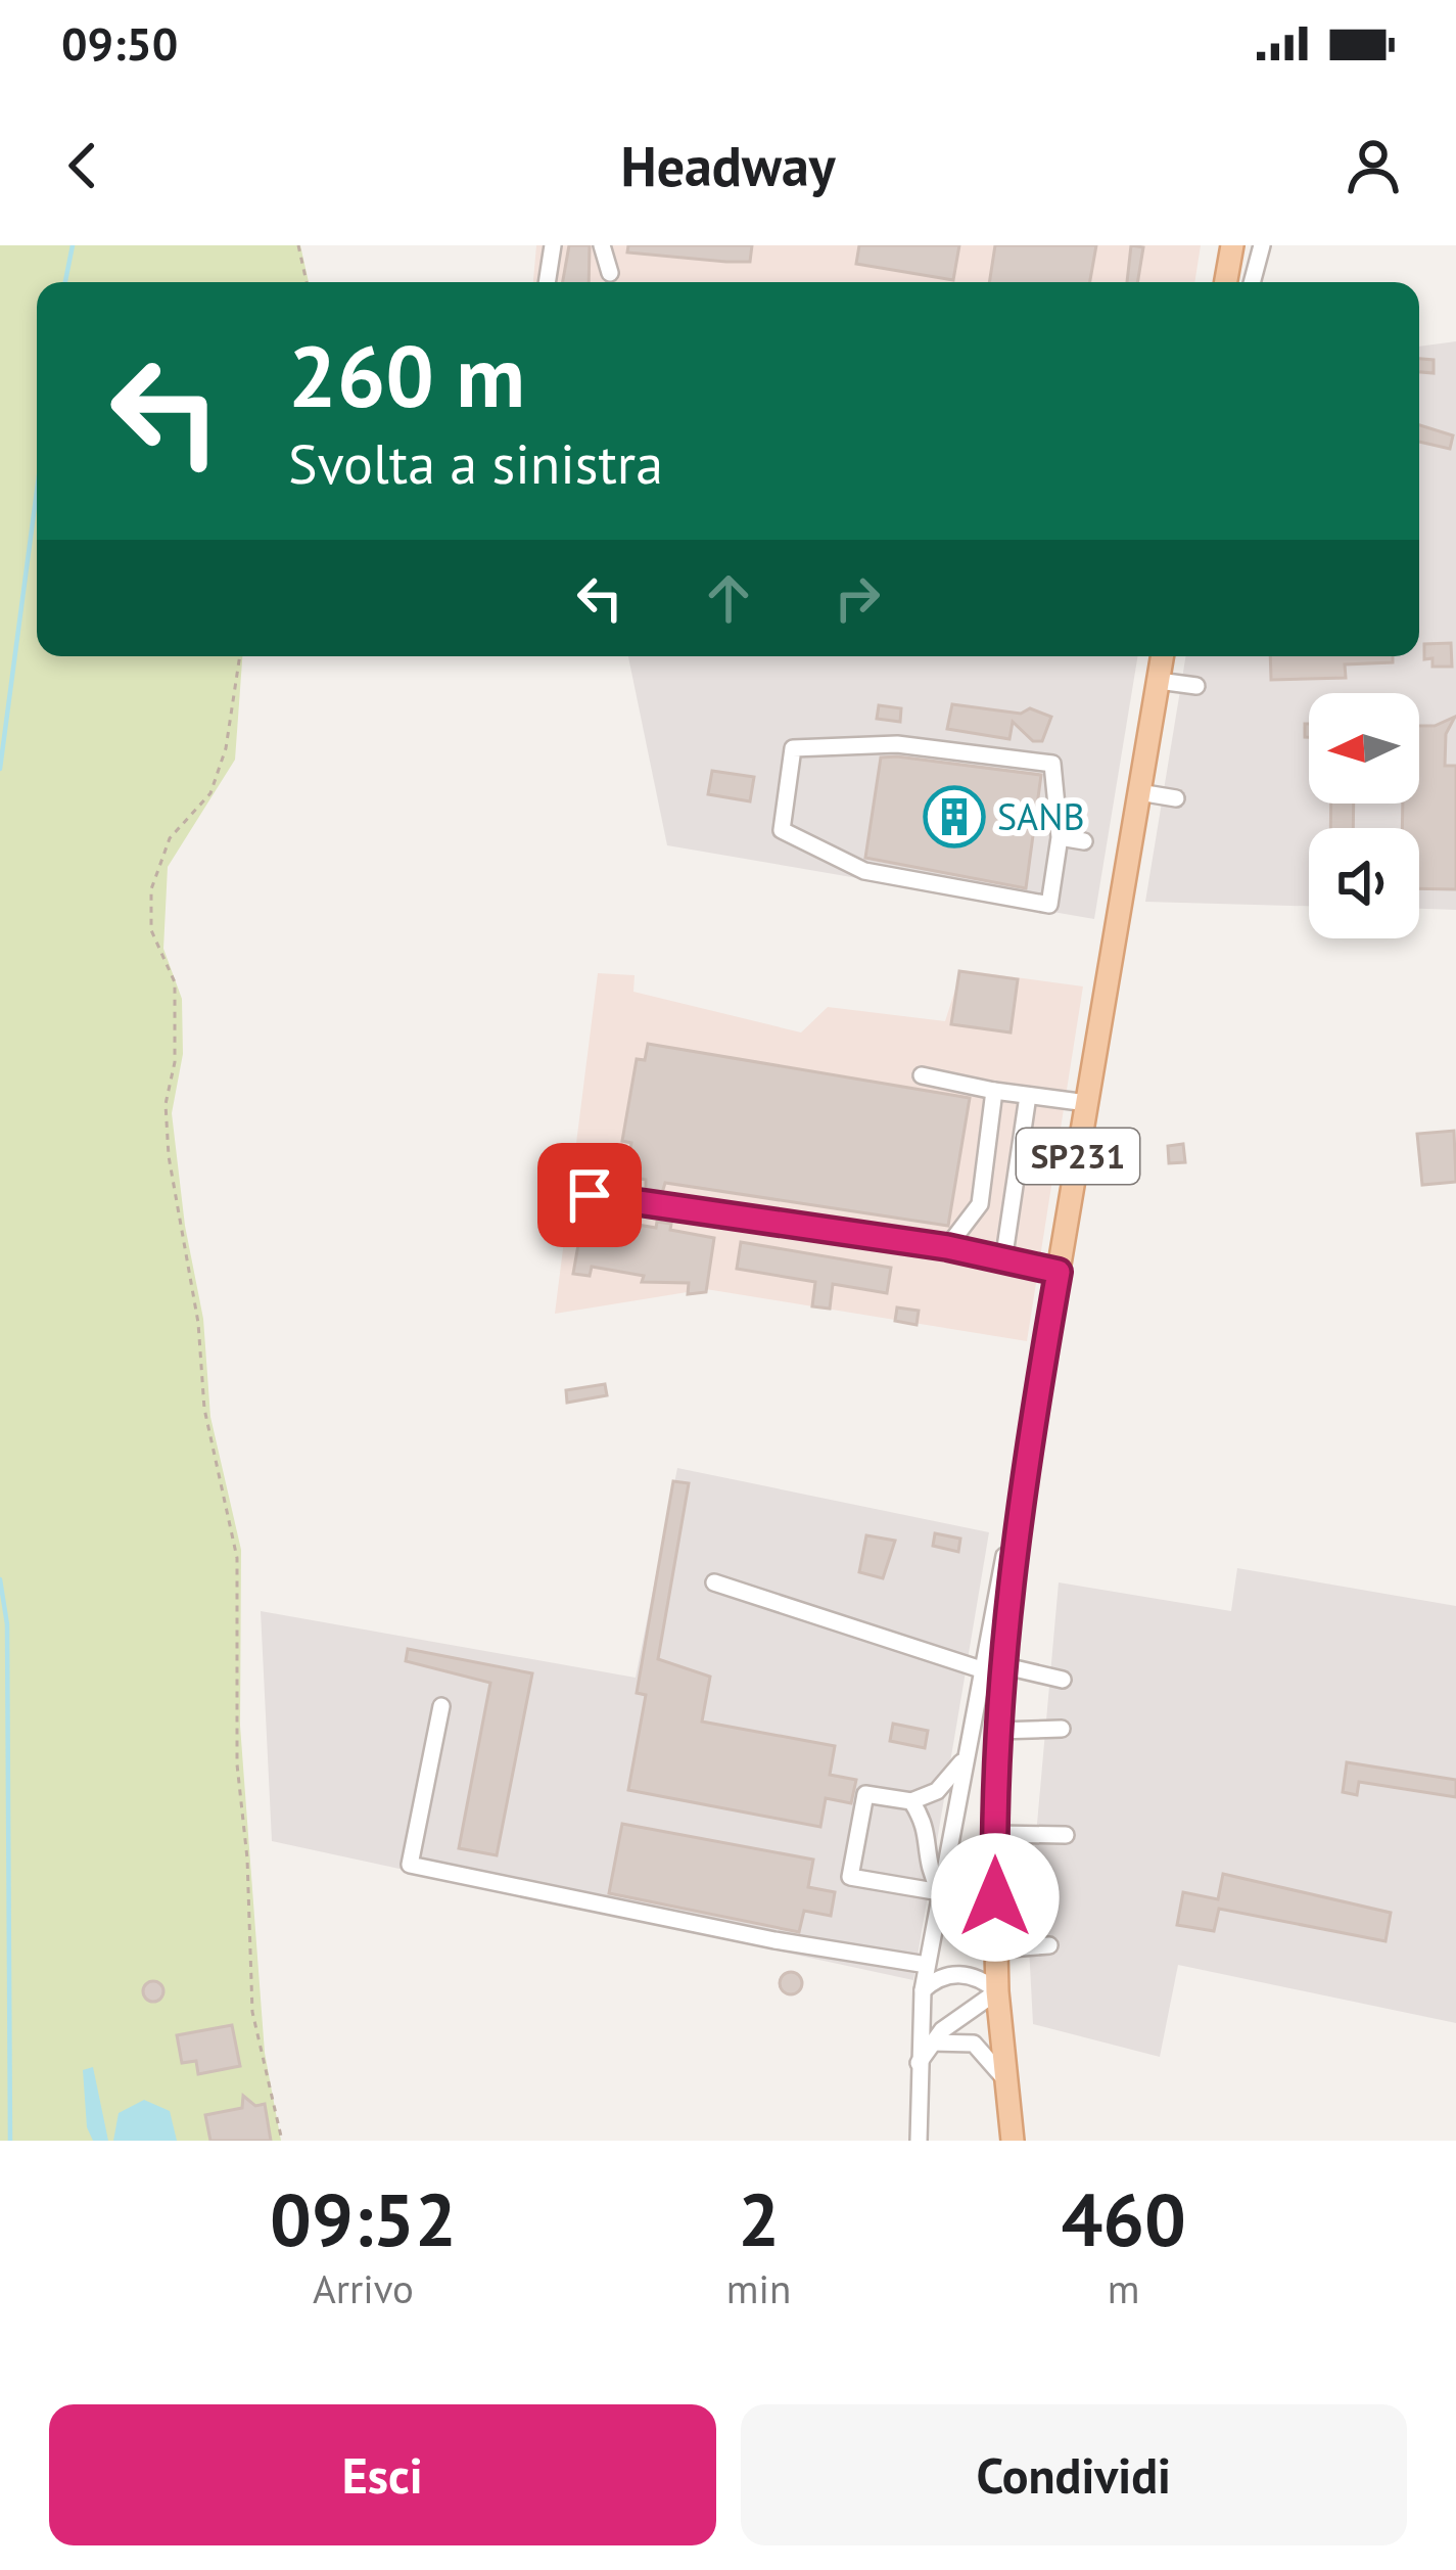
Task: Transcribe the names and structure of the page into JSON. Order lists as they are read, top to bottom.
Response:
{
  "streets": {
    "main road": ["SP231"]
  },
  "places": {
    "building": ["SANB"]
  },
  "north": "left",
  "page": {
    "status": "09:50",
    "header": "Headway",
    "turn": ["260 m", "Svolta a sinistra"],
    "eta": [
      "09:52",
      "Arrivo",
      "2",
      "min",
      "460",
      "m"
    ],
    "buttons": ["Esci", "Condividi"]
  }
}
